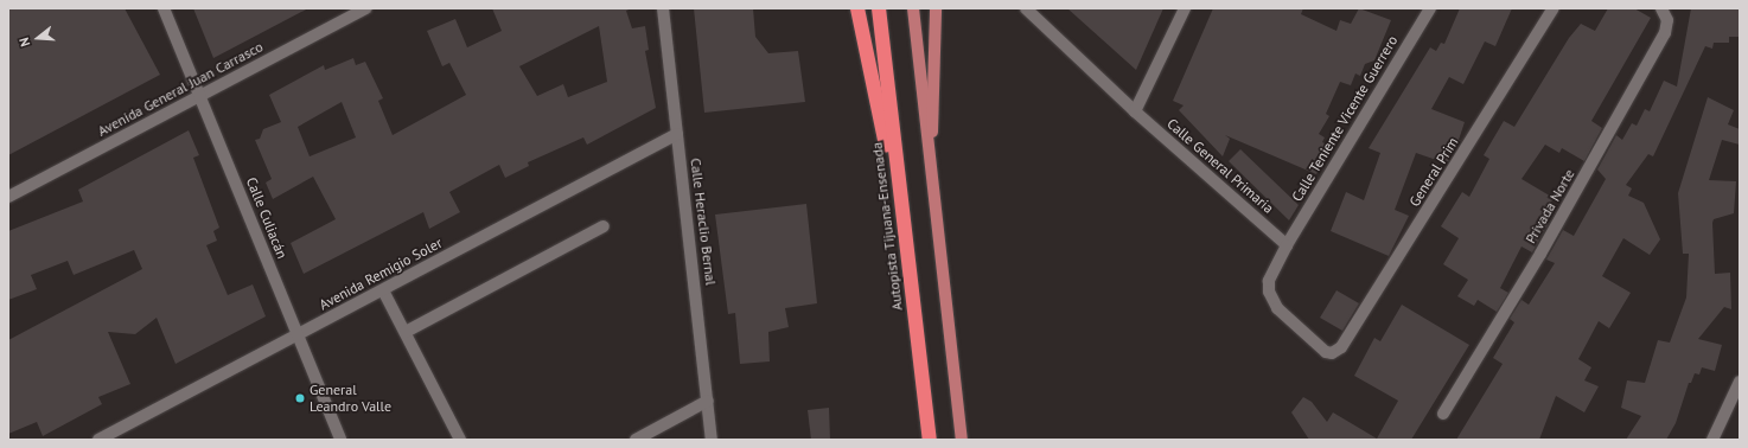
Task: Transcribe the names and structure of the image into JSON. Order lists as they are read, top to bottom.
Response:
{
  "streets": {
    "highway": ["Autopista Tijuana-Ensenada"],
    "street": [
      "Avenida General Juan Carrasco",
      "Calle Teniente Vicente Guerrero",
      "Calle General Primaria",
      "General Prim",
      "Privada Norte",
      "Calle Culiacán",
      "Calle Heraclio Bernal",
      "Avenida Remigio Soler"
    ]
  },
  "crossings": [
    ["Avenida General Juan Carrasco", "Calle Culiacán"],
    ["Calle Teniente Vicente Guerrero", "Calle General Primaria"],
    ["Calle Teniente Vicente Guerrero", "General Prim"],
    ["Calle General Primaria", "General Prim"],
    ["Calle Culiacán", "Avenida Remigio Soler"],
    ["Calle Heraclio Bernal", "Avenida Remigio Soler"]
  ],
  "places": ["General Leandro Valle"],
  "north": "left"
}
